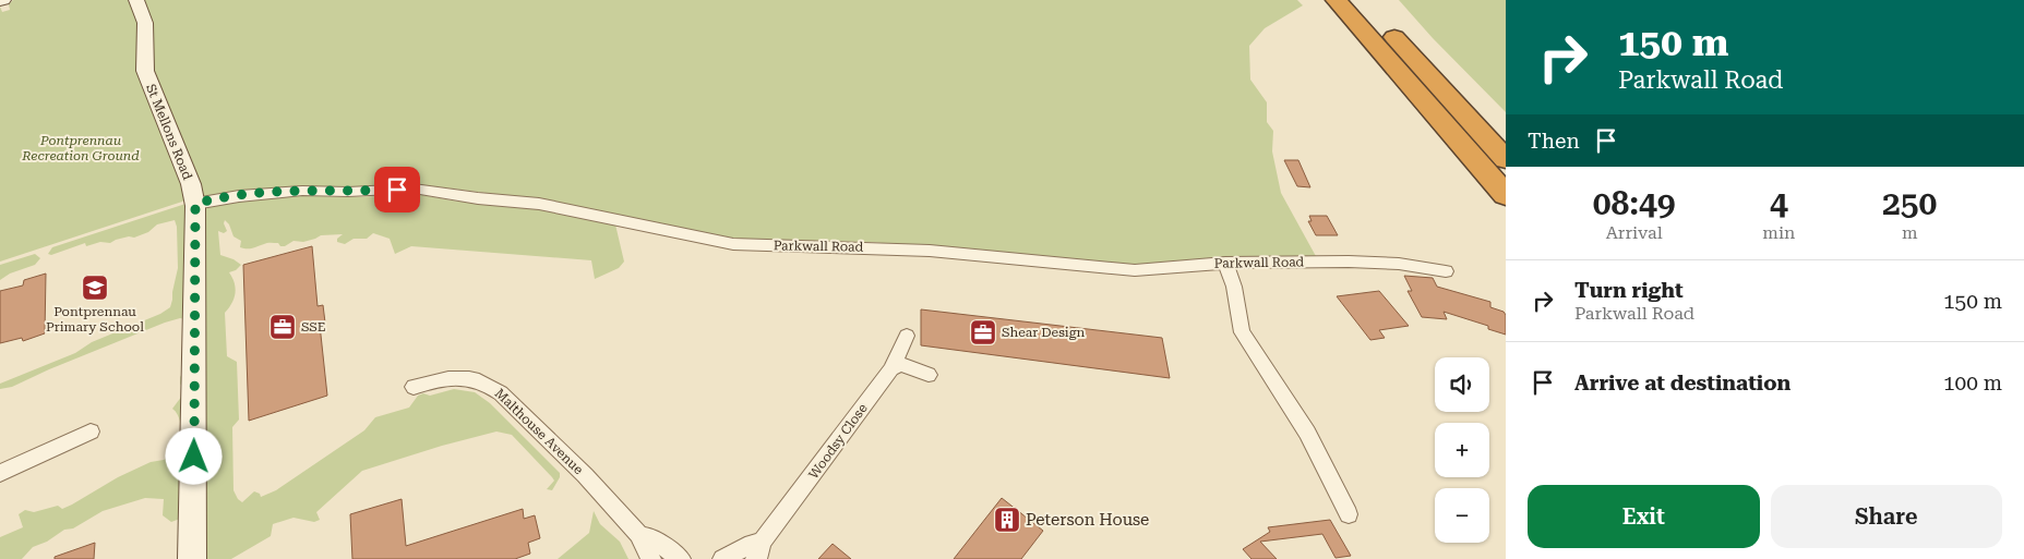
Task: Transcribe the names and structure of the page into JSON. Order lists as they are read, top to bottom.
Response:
{
  "streets": {
    "main road": ["St Mellons Road"],
    "street": ["Parkwall Road", "Malthouse Avenue", "Woodsy Close"]
  },
  "crossings": [
    ["St Mellons Road", "Parkwall Road"]
  ],
  "parks": ["Pontprennau Recreation Ground"],
  "places": {
    "school or university": ["Pontprennau Primary School"],
    "office": ["SSE", "Shear Design"],
    "building": ["Peterson House"]
  },
  "page": {
    "turn": ["150 m", "Parkwall Road"],
    "then": "Then",
    "eta": [
      "08:49",
      "Arrival",
      "4",
      "min",
      "250",
      "m"
    ],
    "list": [
      {
        "name": "Turn right",
        "note": "Parkwall Road",
        "value": "150 m"
      },
      {
        "name": "Arrive at destination",
        "value": "100 m"
      }
    ],
    "map_buttons": ["+", "−"],
    "buttons": ["Exit", "Share"]
  }
}
